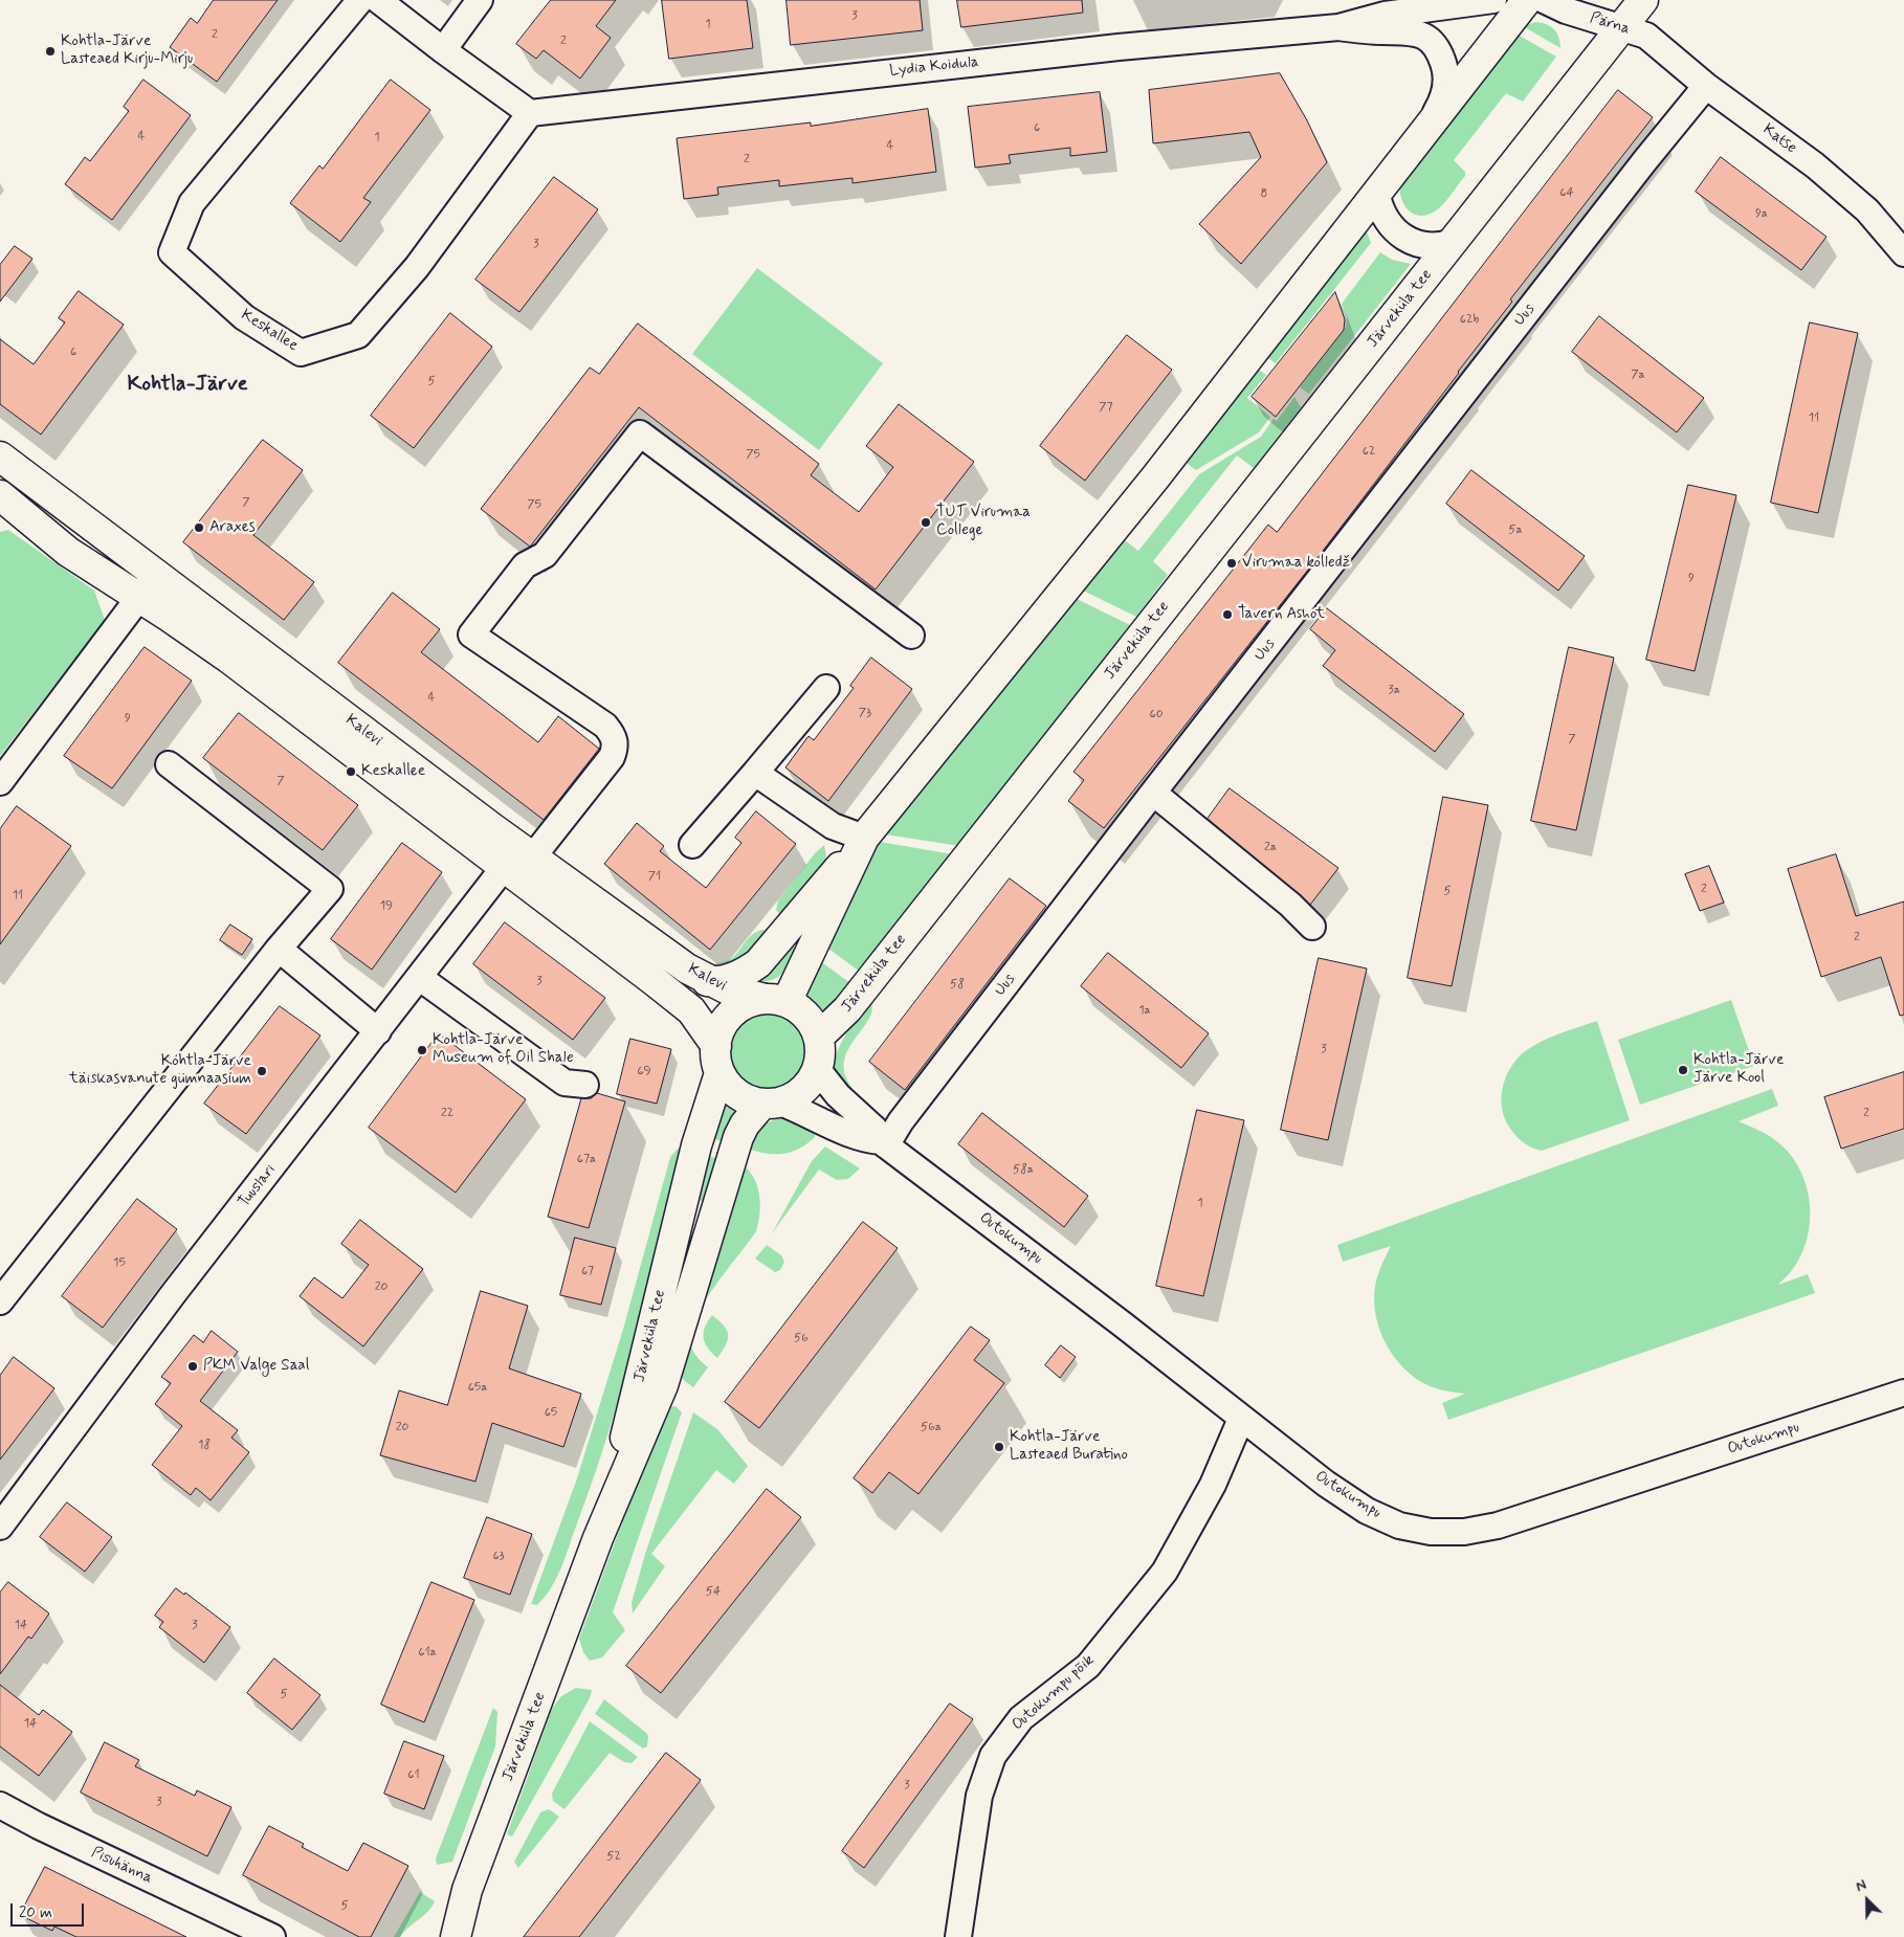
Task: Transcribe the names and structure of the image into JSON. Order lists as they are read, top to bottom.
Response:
{
  "streets": {
    "main road": ["Järveküla tee", "Kalevi"],
    "street": [
      "Pärna",
      "Lydia Koidula",
      "Katse",
      "Uus",
      "Keskallee",
      "Tuuslari",
      "Outokumpu",
      "Outokumpu põik",
      "Pisuhänna"
    ]
  },
  "crossings": [
    ["Pärna", "Katse"],
    ["Pärna", "Järveküla tee"],
    ["Lydia Koidula", "Keskallee"],
    ["Katse", "Järveküla tee"],
    ["Katse", "Uus"],
    ["Järveküla tee", "Kalevi"],
    ["Järveküla tee", "Outokumpu"],
    ["Uus", "Outokumpu"],
    ["Kalevi", "Tuuslari"],
    ["Kalevi", "Outokumpu"],
    ["Outokumpu", "Outokumpu põik"]
  ],
  "districts": ["Kohtla-Järve"],
  "places": [
    "Kohtla-Järve Lasteaed Kirju-Mirju",
    "TUT Virumaa College",
    "Araxes",
    "Virumaa kolledž",
    "Tavern Ashot",
    "Keskallee",
    "Kohtla-Järve Museum of Oil Shale",
    "Kohtla-Järve Järve Kool",
    "Kohtla-Järve täiskasvanute gümnaasium",
    "PKM Valge Saal",
    "Kohtla-Järve Lasteaed Buratino"
  ],
  "house_numbers": [
    "3",
    "1",
    "2",
    "2",
    "6",
    "4",
    "1",
    "4",
    "2",
    "64",
    "8",
    "9a",
    "3",
    "62b",
    "6",
    "7a",
    "5",
    "77",
    "11",
    "62",
    "75",
    "7",
    "75",
    "5a",
    "9",
    "3a",
    "4",
    "73",
    "60",
    "9",
    "7",
    "7",
    "2a",
    "71",
    "2",
    "5",
    "11",
    "19",
    "2",
    "3",
    "58",
    "1a",
    "3",
    "69",
    "22",
    "2",
    "67a",
    "58a",
    "1",
    "15",
    "67",
    "20",
    "56",
    "65a",
    "65",
    "20",
    "56a",
    "18",
    "63",
    "54",
    "14",
    "3",
    "61a",
    "5",
    "14",
    "61",
    "3",
    "3",
    "52",
    "5"
  ],
  "scale_bar": "20 m",
  "north": "top left"
}
